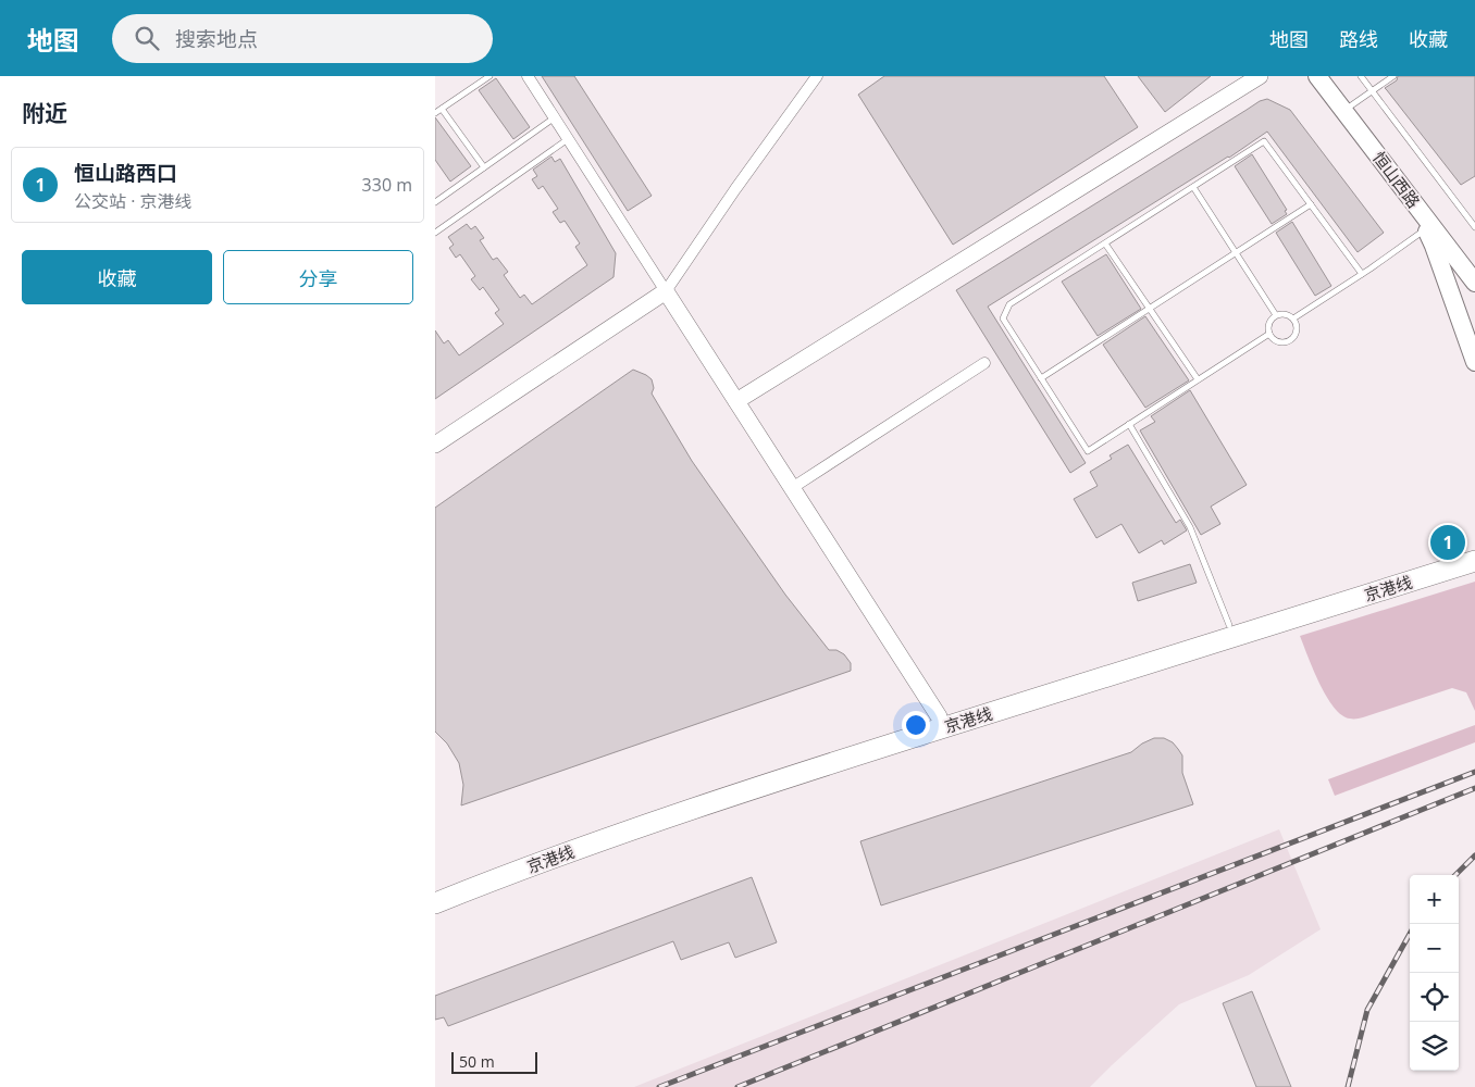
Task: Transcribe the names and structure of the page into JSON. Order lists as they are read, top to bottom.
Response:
{
  "streets": {
    "highway": ["京港线"],
    "main road": ["恒山西路"]
  },
  "scale_bar": "50 m",
  "page": {
    "header": "地图",
    "search": "搜索地点",
    "nav": ["地图", "路线", "收藏"],
    "heading": "附近",
    "list": [
      {
        "mark": "1",
        "name": "恒山路西口",
        "note": "公交站 · 京港线",
        "value": "330 m"
      }
    ],
    "buttons": ["收藏", "分享"],
    "pins": "1",
    "map_buttons": ["+", "−"],
    "scale": "50 m"
  }
}
